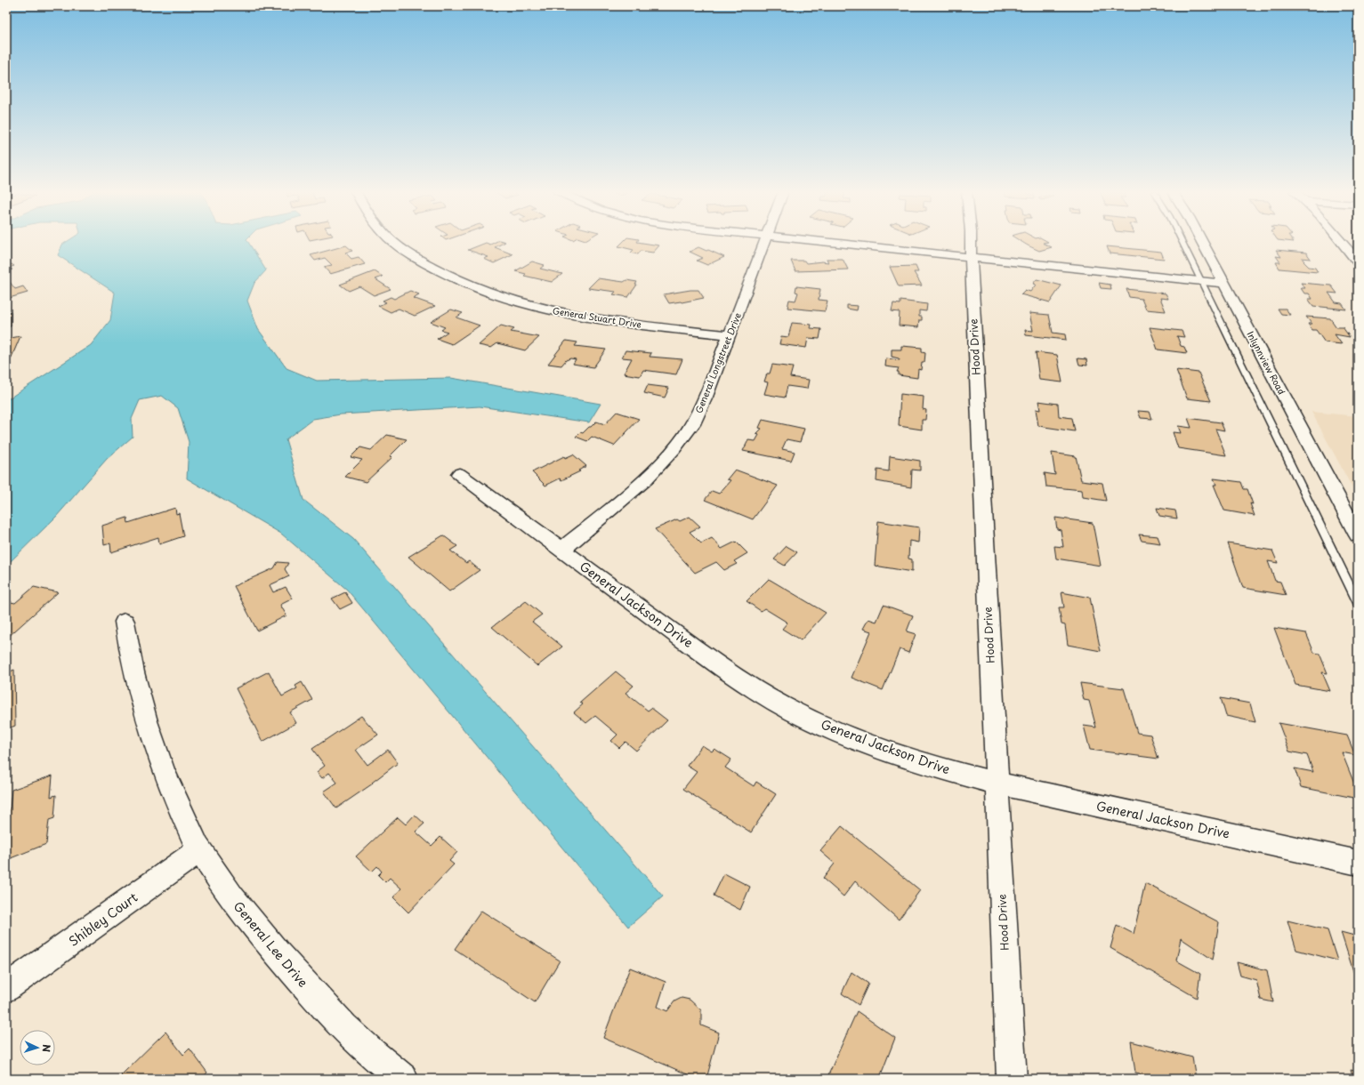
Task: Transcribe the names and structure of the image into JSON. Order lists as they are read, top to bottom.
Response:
{
  "streets": {
    "street": [
      "General Stuart Drive",
      "Hood Drive",
      "General Longstreet Drive",
      "Inlynnview Road",
      "General Jackson Drive",
      "Shibley Court",
      "General Lee Drive"
    ]
  },
  "crossings": [
    ["General Stuart Drive", "General Longstreet Drive"],
    ["Hood Drive", "General Jackson Drive"],
    ["General Longstreet Drive", "General Jackson Drive"],
    ["Shibley Court", "General Lee Drive"]
  ],
  "north": "right"
}
